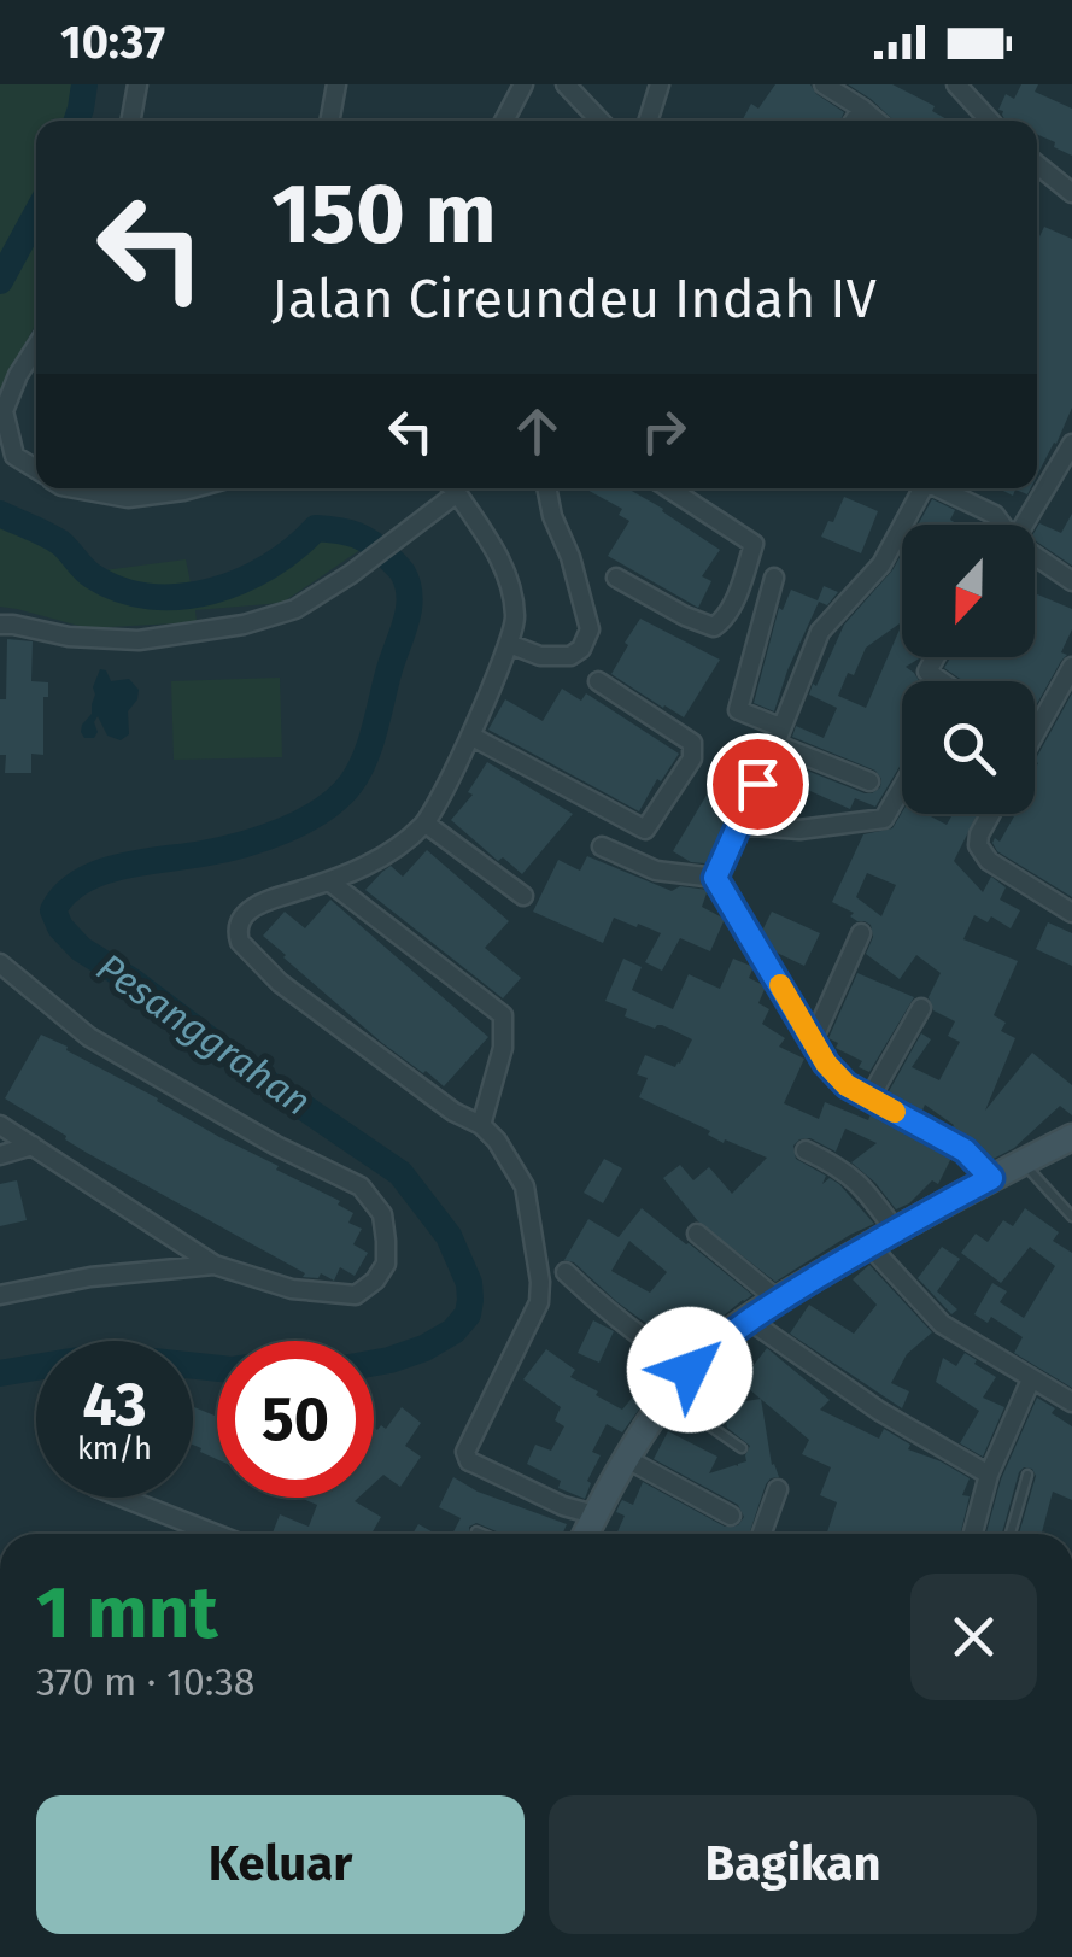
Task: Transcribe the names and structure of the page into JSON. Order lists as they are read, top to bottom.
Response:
{
  "water": ["Pesanggrahan"],
  "north": "bottom",
  "page": {
    "status": "10:37",
    "turn": ["150 m", "Jalan Cireundeu Indah IV"],
    "speed": "43 km/h",
    "limit": "50",
    "heading": ["1 mnt", "370 m · 10:38"],
    "buttons": ["Keluar", "Bagikan"]
  }
}
